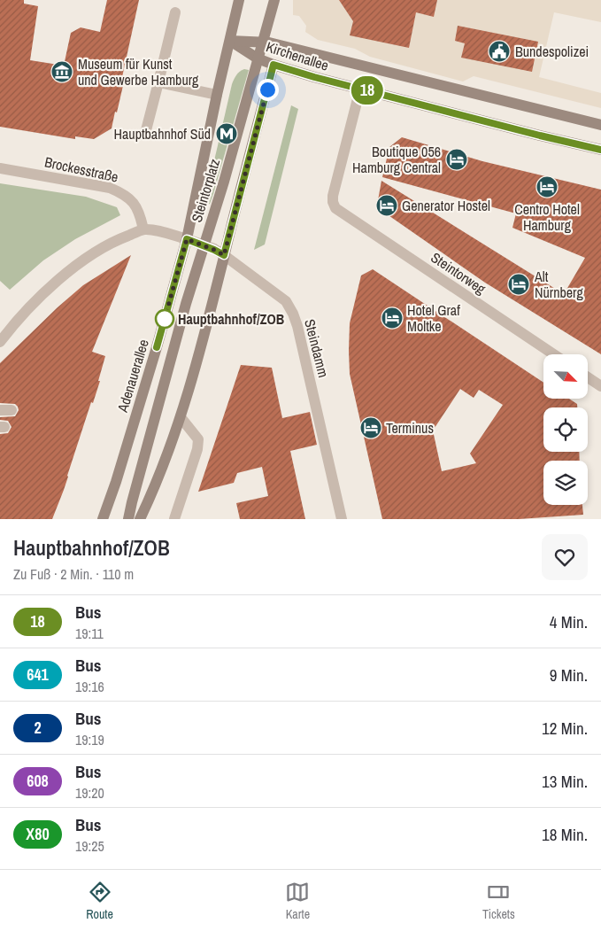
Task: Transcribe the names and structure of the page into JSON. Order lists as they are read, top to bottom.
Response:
{
  "streets": {
    "street": [
      "Kirchenallee",
      "Brockesstraße",
      "Steintorplatz",
      "Steintorweg",
      "Steindamm",
      "Adenauerallee"
    ]
  },
  "crossings": [
    ["Kirchenallee", "Steintorplatz"],
    ["Kirchenallee", "Steintorweg"],
    ["Steintorplatz", "Steindamm"],
    ["Steintorplatz", "Adenauerallee"],
    ["Steindamm", "Adenauerallee"]
  ],
  "places": {
    "public building": ["Bundespolizei"],
    "museum": ["Museum für Kunst und Gewerbe Hamburg"],
    "metro station": ["Hauptbahnhof Süd"],
    "hotel": [
      "Boutique 056 Hamburg Central",
      "Centro Hotel Hamburg",
      "Generator Hostel",
      "Alt Nürnberg",
      "Hotel Graf Moltke",
      "Terminus"
    ],
    "other": ["Hauptbahnhof/ZOB"]
  },
  "lines": ["bus line 18"],
  "north": "bottom right",
  "page": {
    "on_map": "18",
    "heading": ["Hauptbahnhof/ZOB", "Zu Fuß · 2 Min. · 110 m"],
    "list": [
      {
        "mark": "18",
        "name": "Bus",
        "note": "19:11",
        "value": "4 Min."
      },
      {
        "mark": "641",
        "name": "Bus",
        "note": "19:16",
        "value": "9 Min."
      },
      {
        "mark": "2",
        "name": "Bus",
        "note": "19:19",
        "value": "12 Min."
      },
      {
        "mark": "608",
        "name": "Bus",
        "note": "19:20",
        "value": "13 Min."
      },
      {
        "mark": "X80",
        "name": "Bus",
        "note": "19:25",
        "value": "18 Min."
      }
    ],
    "tabs": ["Route", "Karte", "Tickets"]
  }
}
